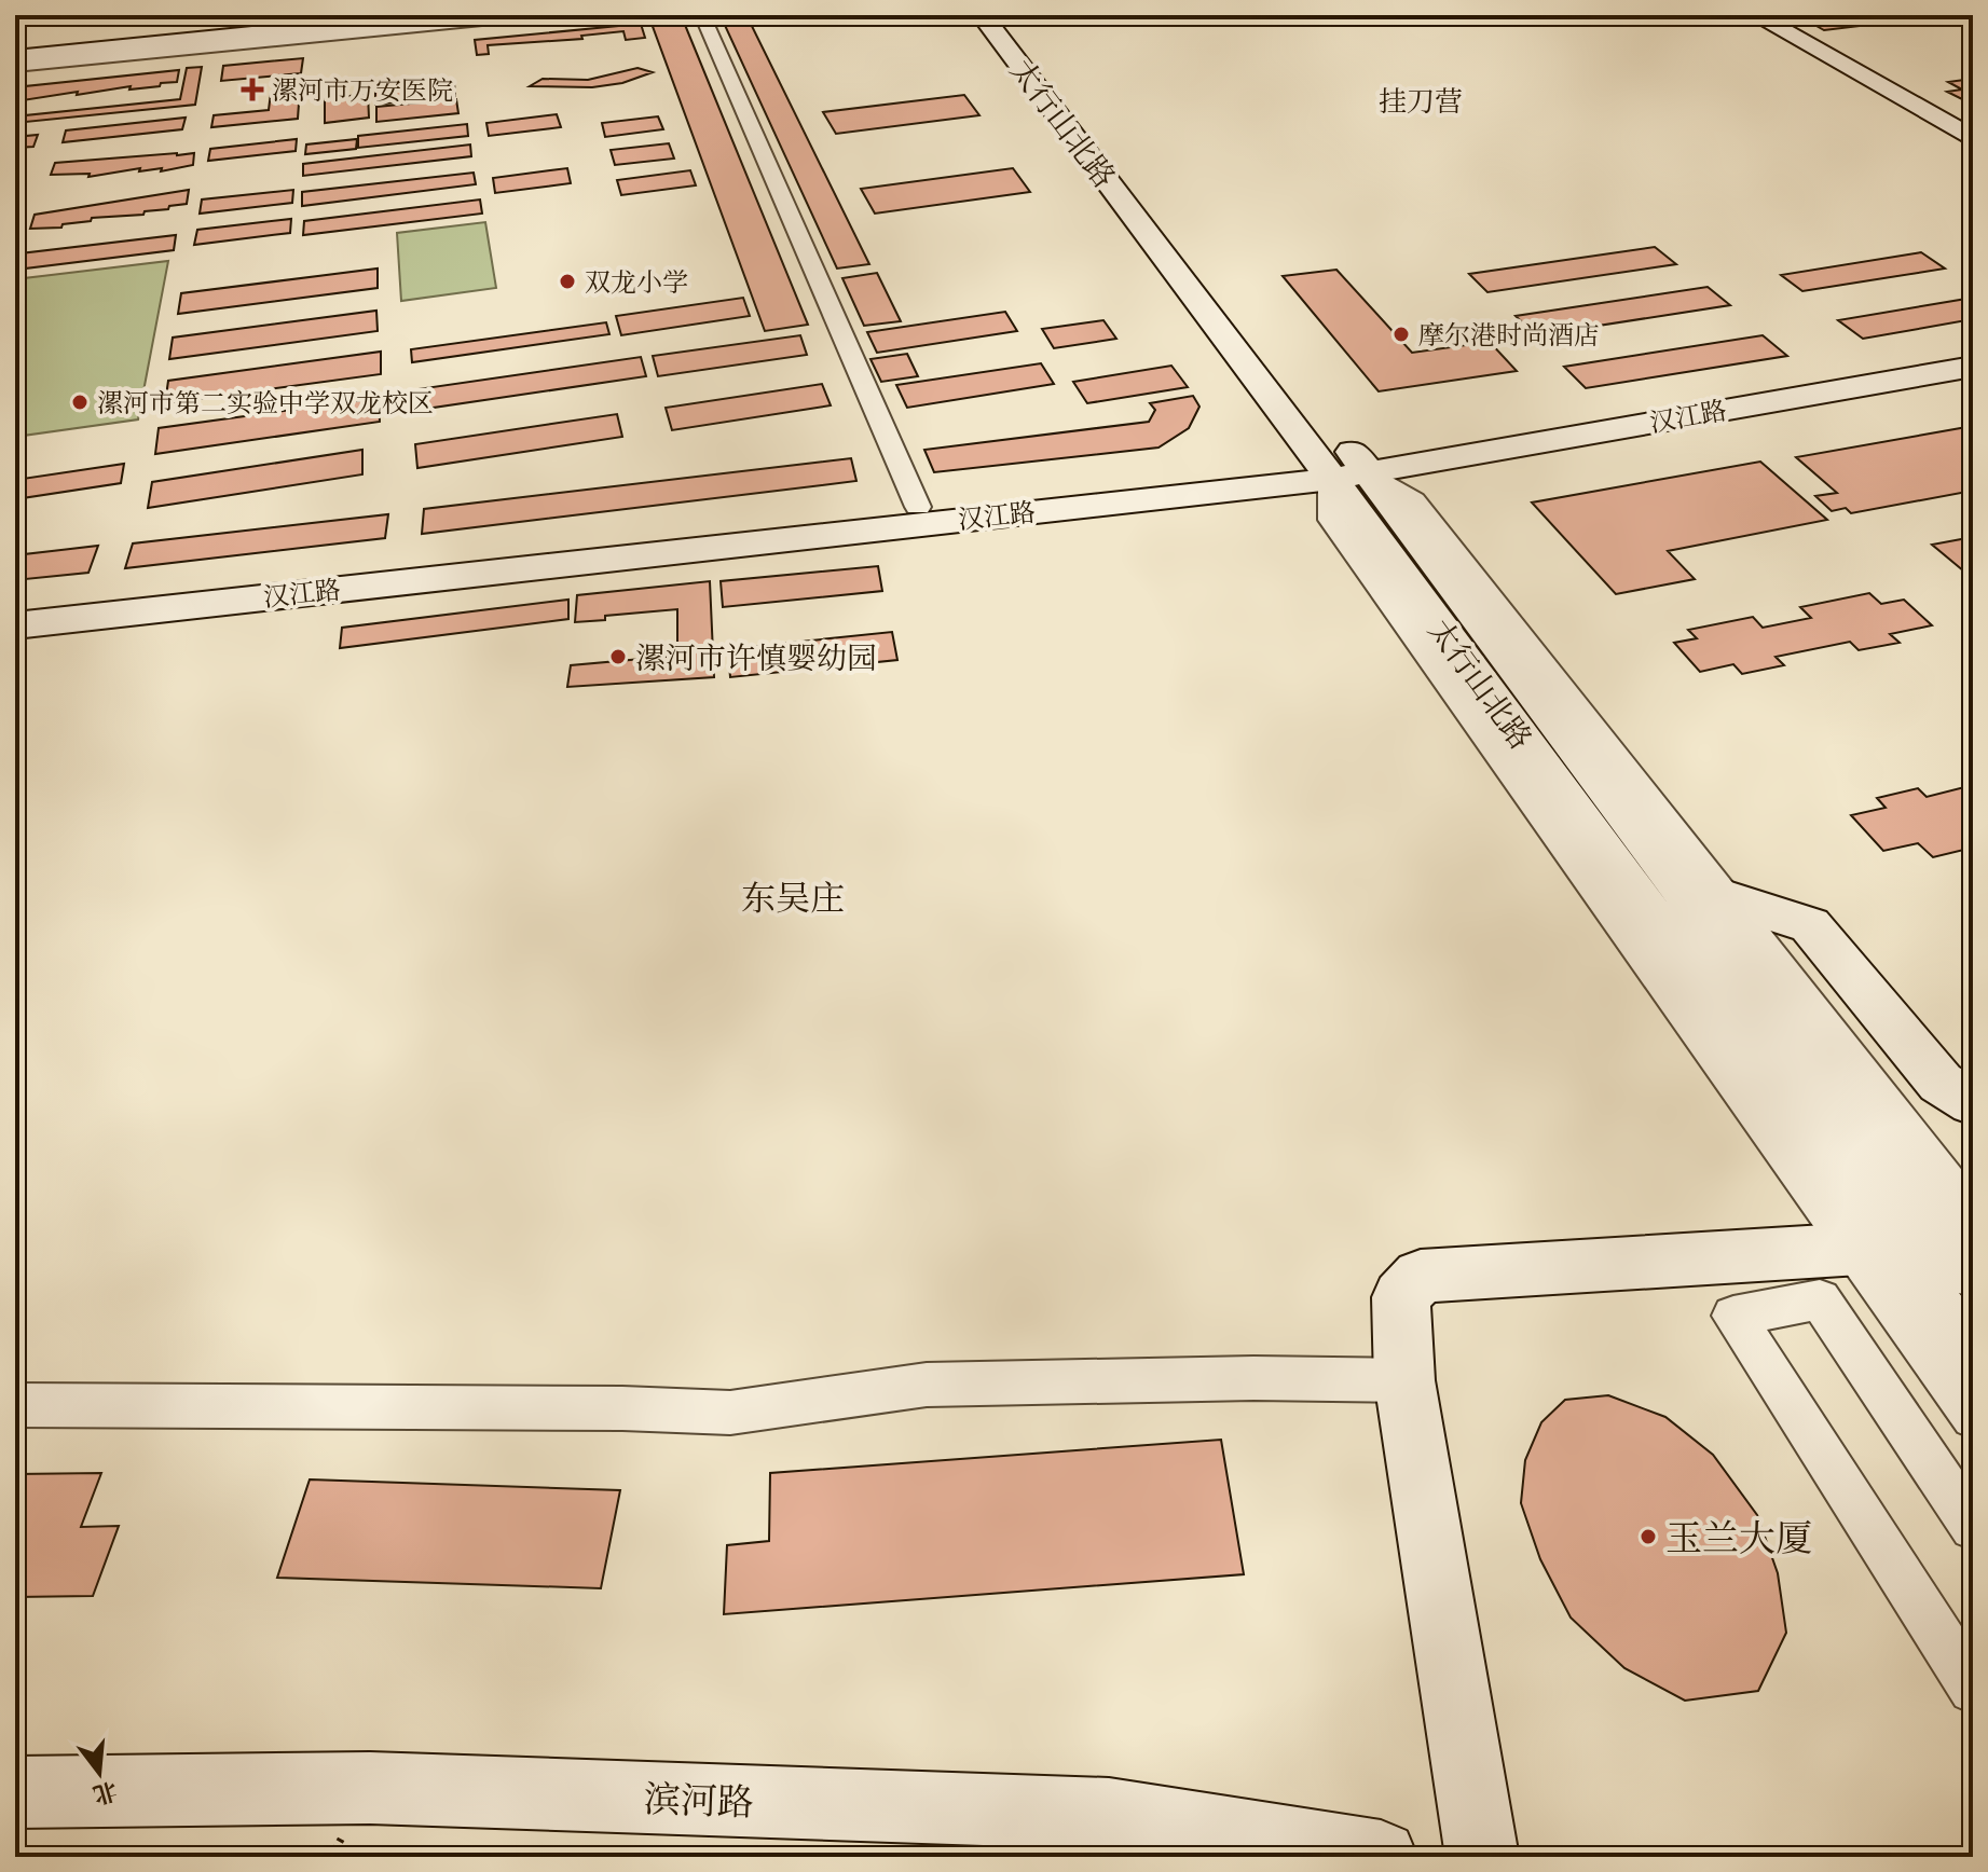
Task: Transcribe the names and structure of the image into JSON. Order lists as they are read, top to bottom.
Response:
{
  "streets": {
    "street": ["太行山北路", "汉江路", "滨河路"]
  },
  "crossings": [
    ["太行山北路", "汉江路"]
  ],
  "districts": ["挂刀营", "东吴庄"],
  "places": {
    "health": ["漯河市万安医院"],
    "other": [
      "双龙小学",
      "摩尔港时尚酒店",
      "漯河市第二实验中学双龙校区",
      "漯河市许慎婴幼园",
      "玉兰大厦"
    ]
  },
  "north": "bottom"
}
